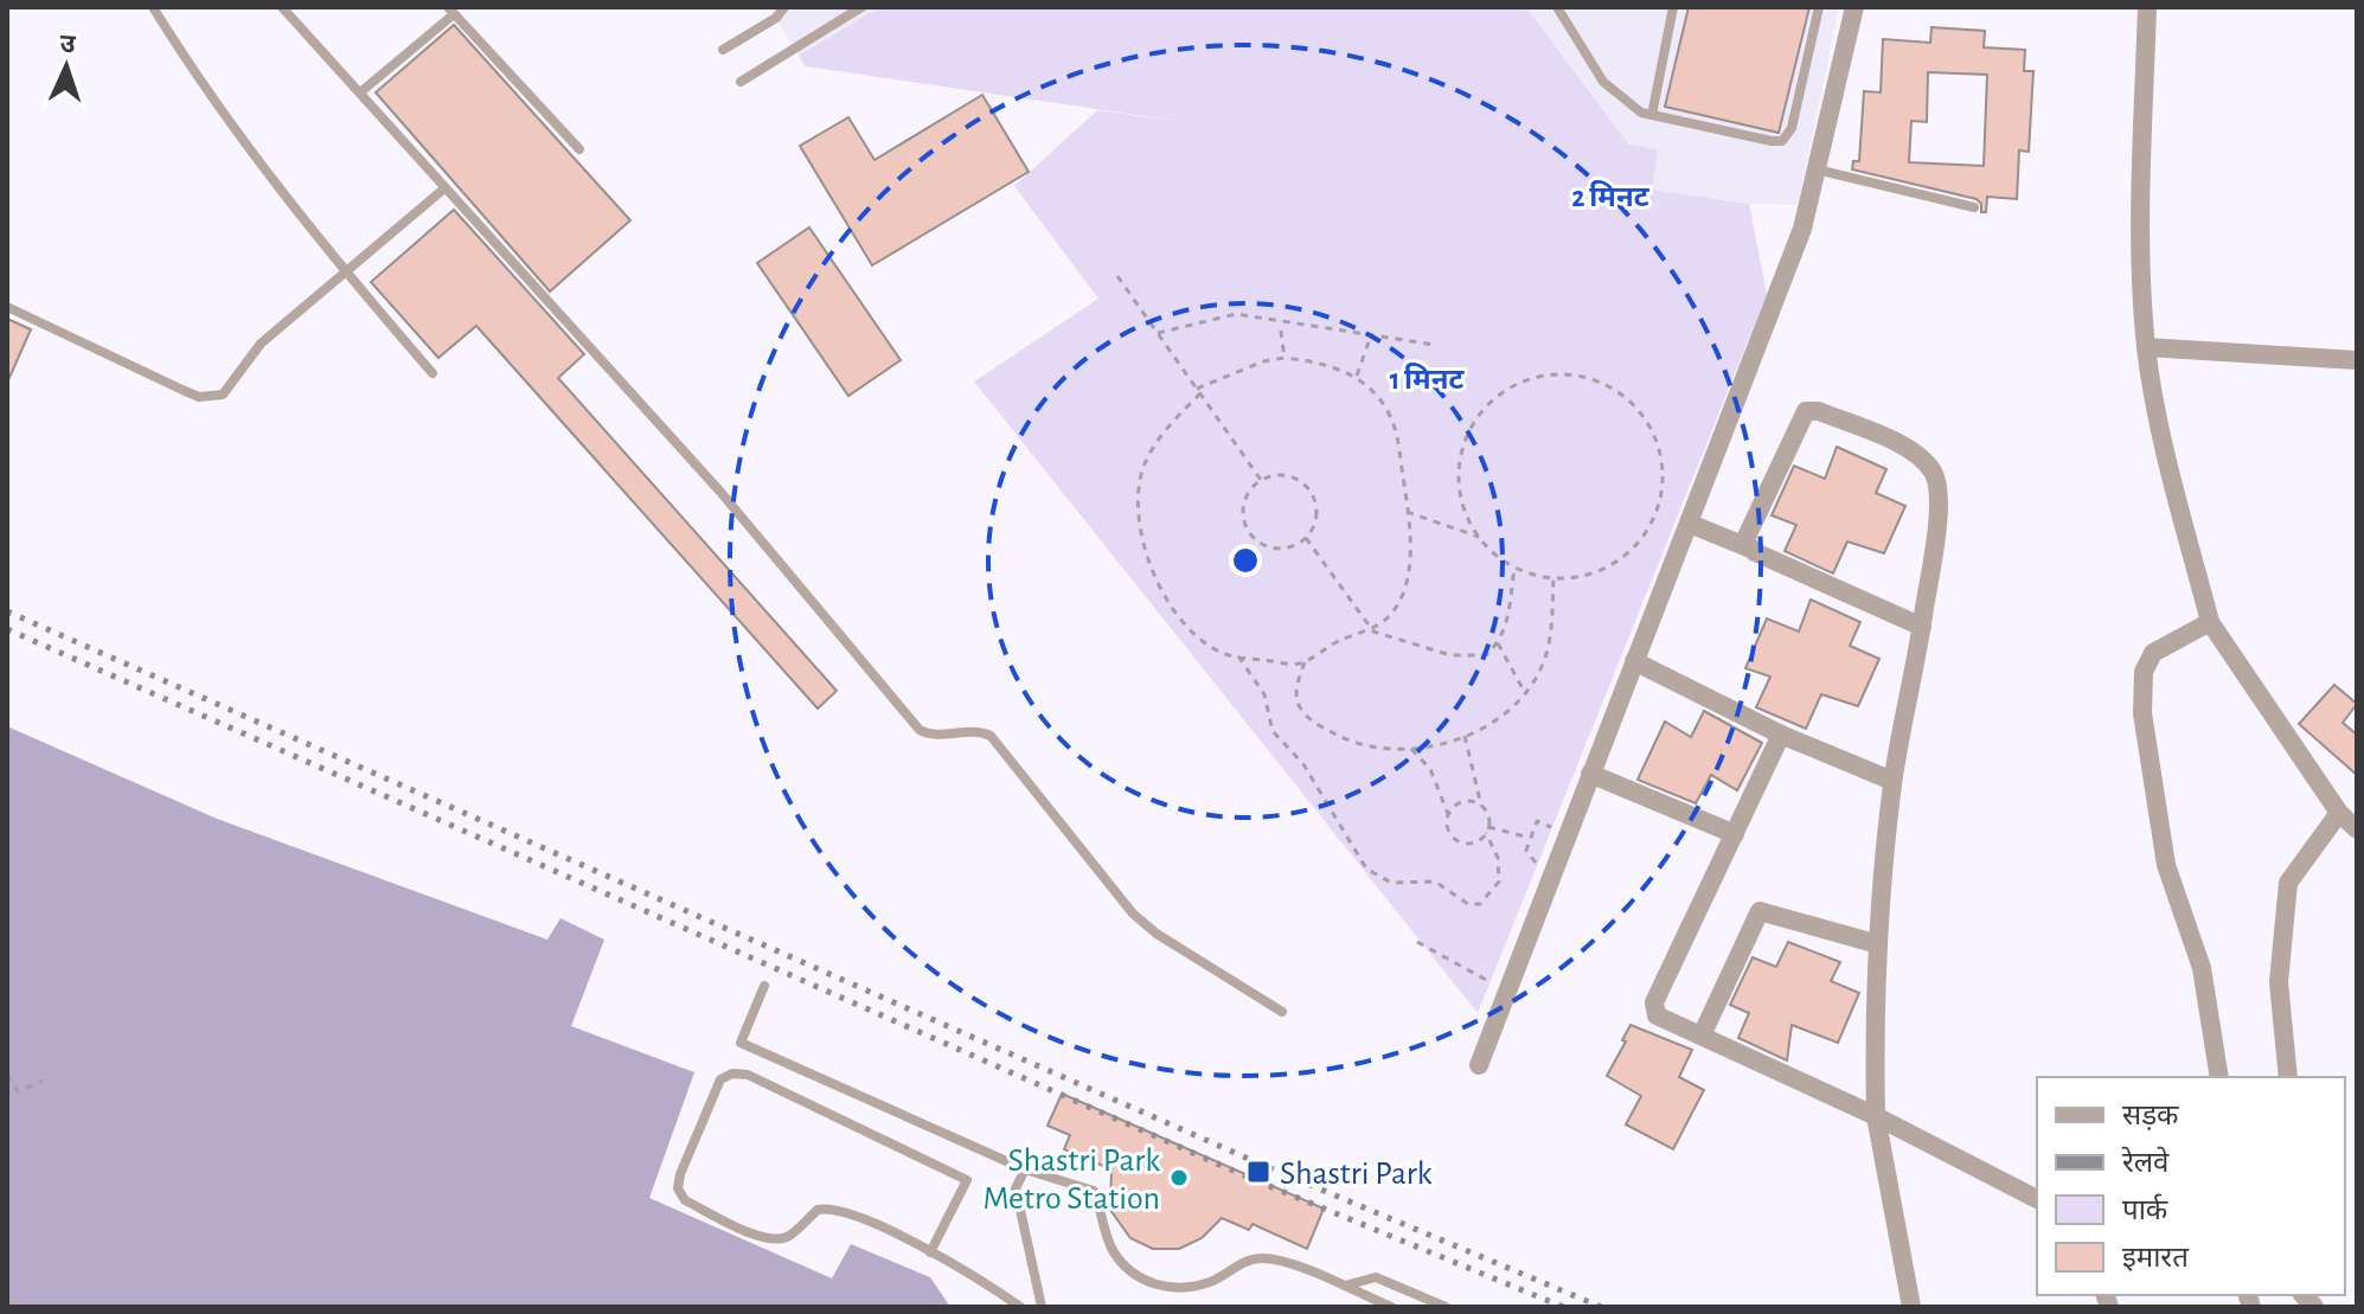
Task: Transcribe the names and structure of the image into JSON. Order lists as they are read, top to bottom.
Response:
{
  "places": {
    "transit": ["Shastri Park"],
    "other": ["Shastri Park Metro Station"]
  },
  "legend": [
    "सड़क",
    "रेलवे",
    "पार्क",
    "इमारत"
  ],
  "north": "top",
  "rings": ["2 मिनट", "1 मिनट"]
}
